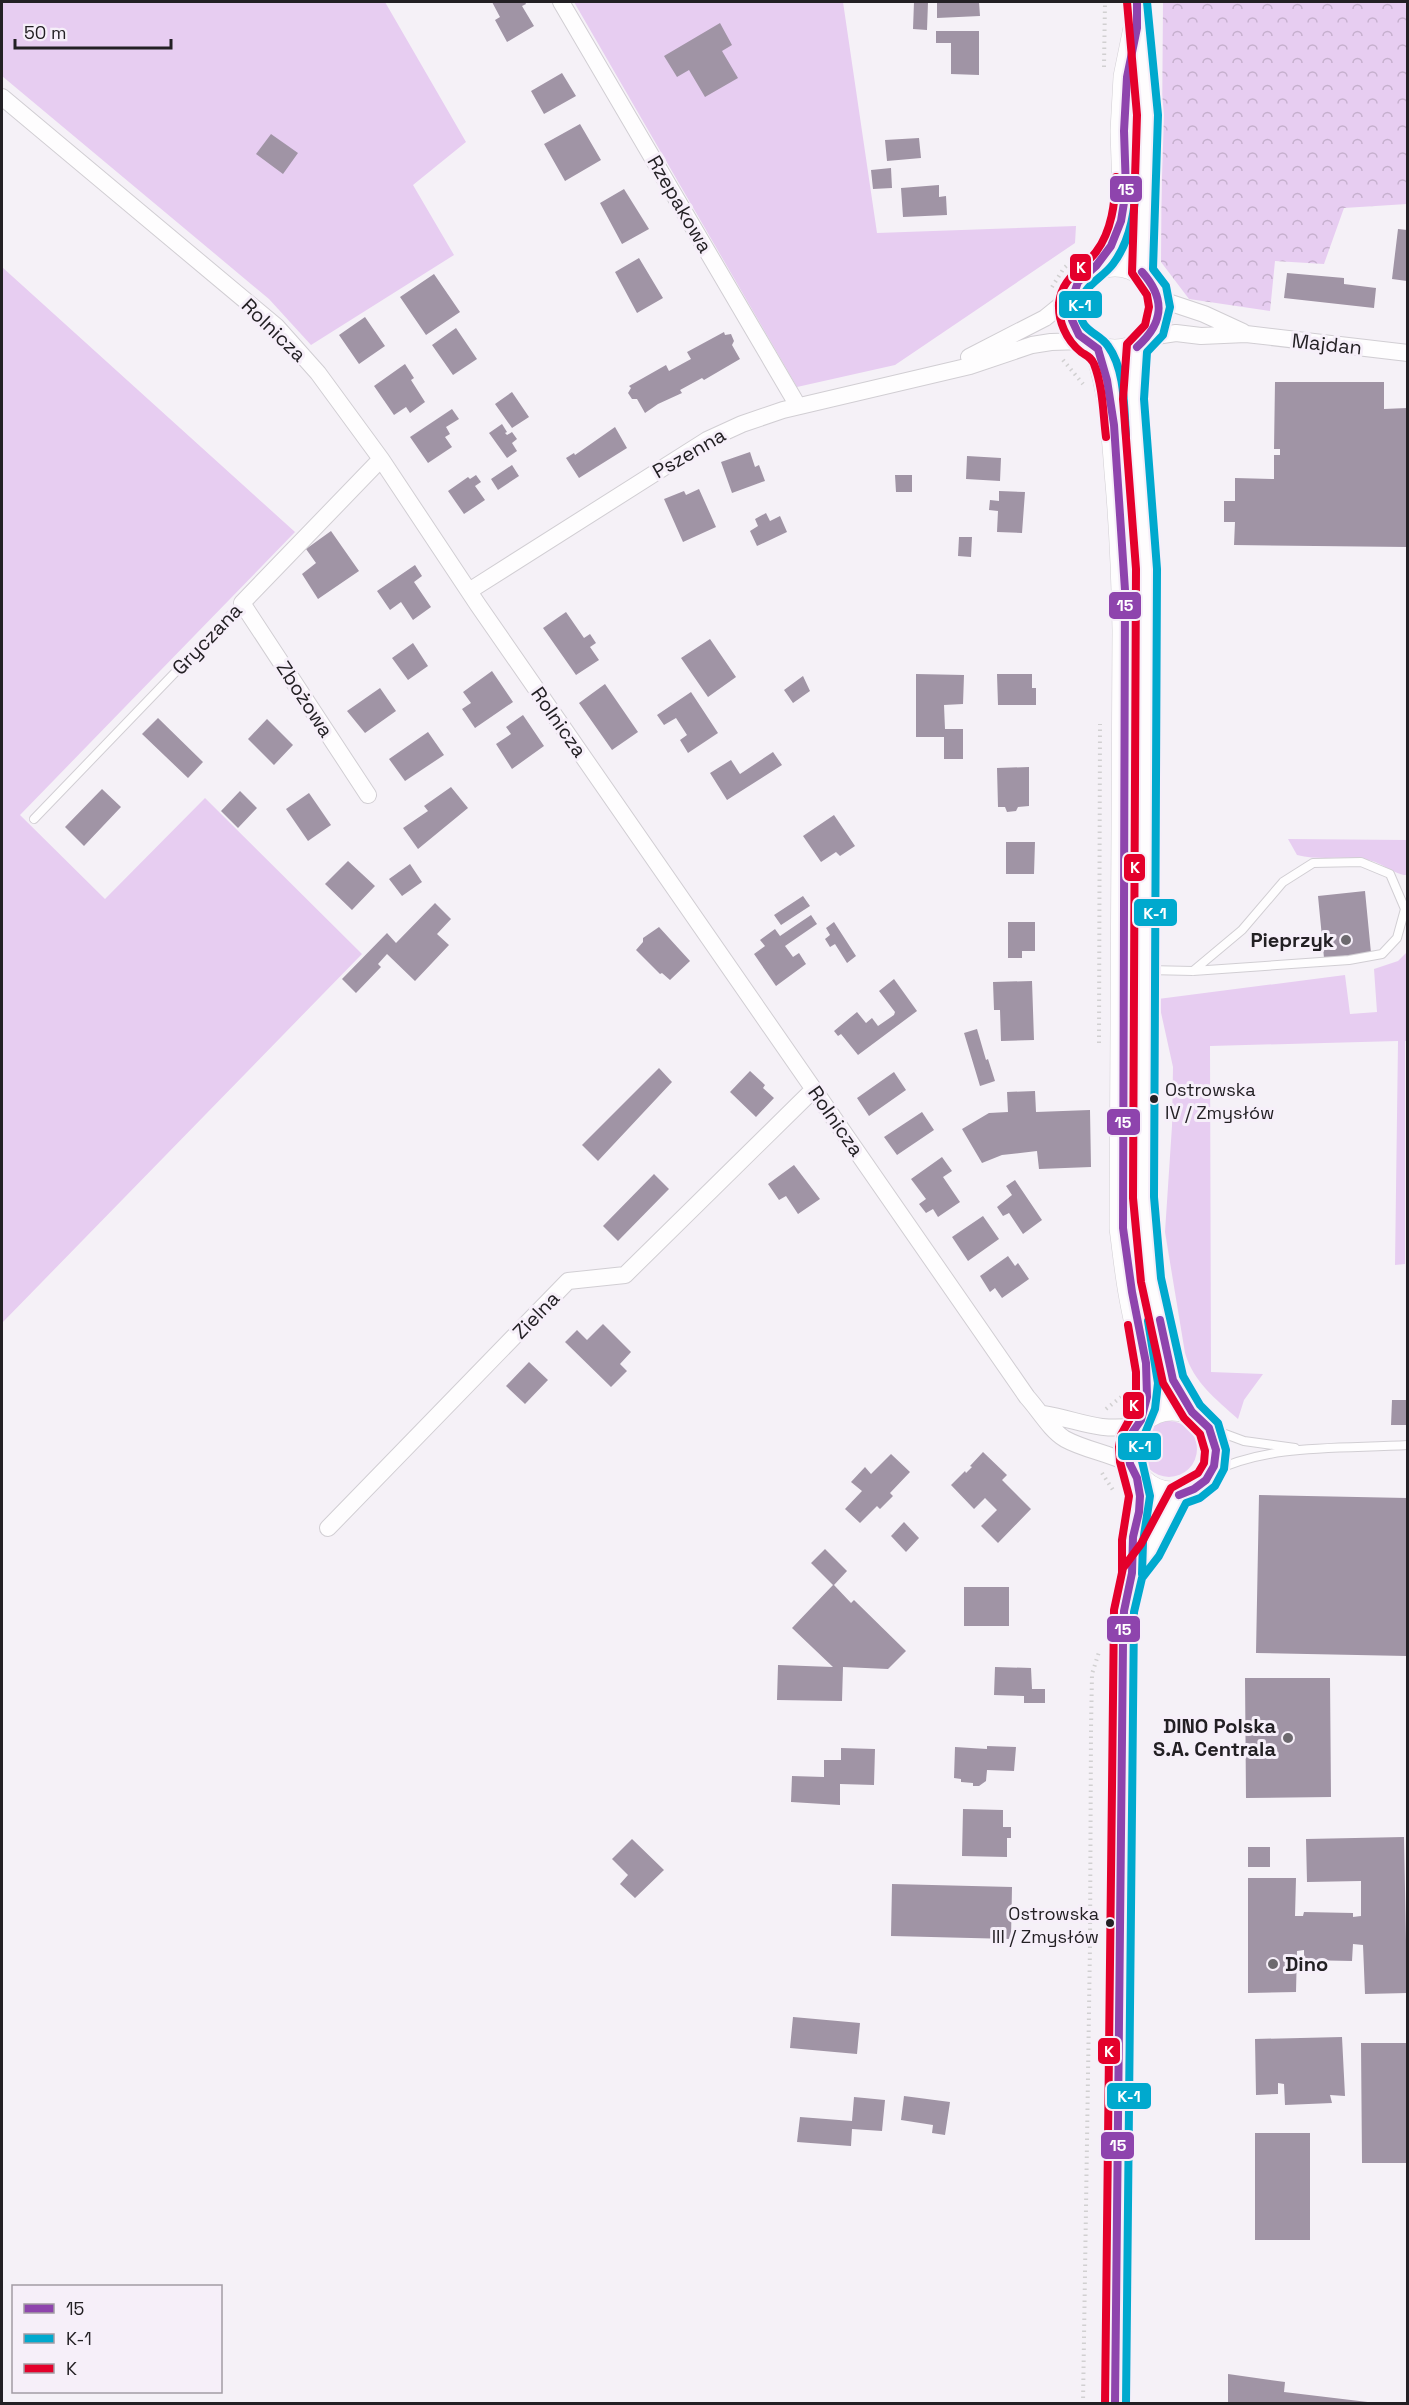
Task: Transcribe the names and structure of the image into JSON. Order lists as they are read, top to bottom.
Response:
{
  "streets": {
    "street": [
      "Rzepakowa",
      "Rolnicza",
      "Majdan",
      "Pszenna",
      "Gryczana",
      "Zbożowa",
      "Zielna"
    ]
  },
  "crossings": [
    ["Rzepakowa", "Pszenna"],
    ["Rolnicza", "Pszenna"],
    ["Rolnicza", "Gryczana"],
    ["Rolnicza", "Zielna"],
    ["Majdan", "Pszenna"],
    ["Gryczana", "Zbożowa"]
  ],
  "places": [
    "Pieprzyk",
    "Ostrowska IV / Zmysłów",
    "DINO Polska S.A. Centrala",
    "Ostrowska III / Zmysłów",
    "Dino"
  ],
  "lines": ["transit line 15", "transit line K-1", "transit line K"],
  "legend": ["15", "K-1", "K"],
  "scale_bar": "50 m"
}
